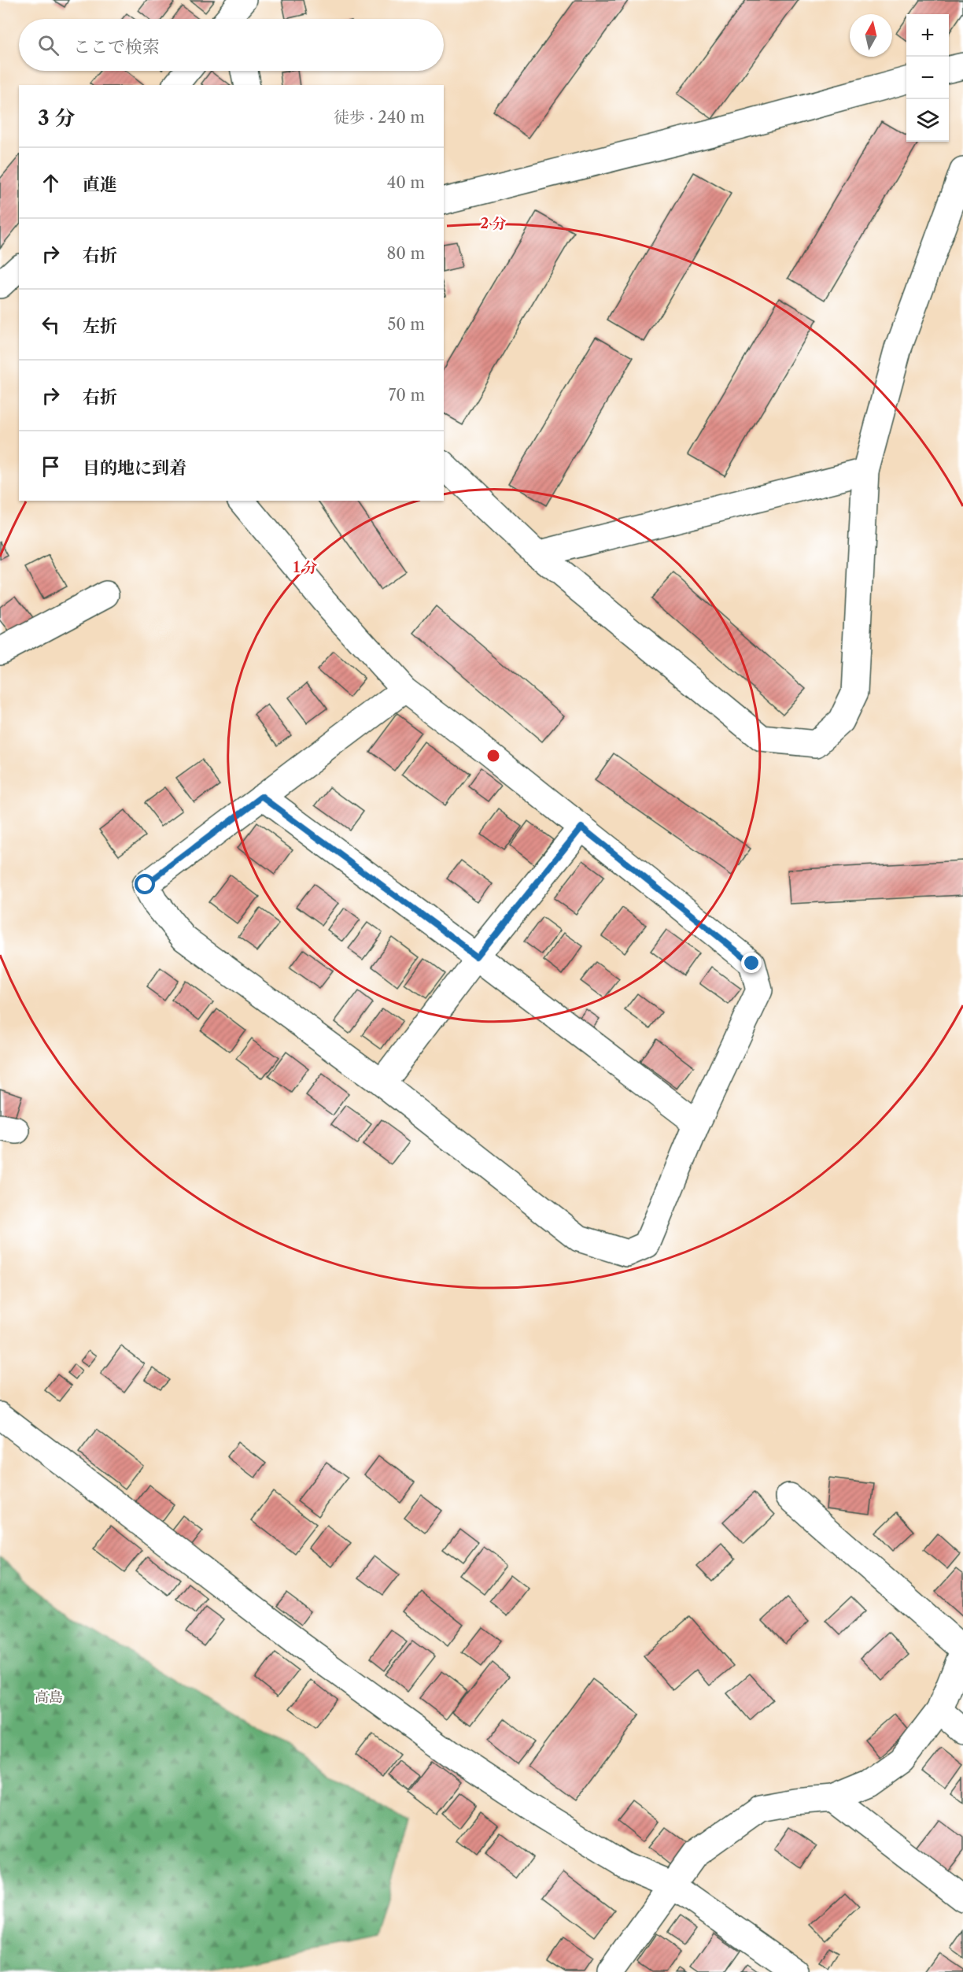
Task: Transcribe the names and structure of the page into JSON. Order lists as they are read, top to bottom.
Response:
{
  "districts": ["高島"],
  "north": "top",
  "page": {
    "map_buttons": ["+", "−"],
    "search": "ここで検索",
    "heading": ["3 分", "徒歩 · 240 m"],
    "list": [
      ["直進", "40 m"],
      ["右折", "80 m"],
      ["左折", "50 m"],
      ["右折", "70 m"],
      "目的地に到着"
    ]
  },
  "rings": ["2 分", "1 分"]
}
